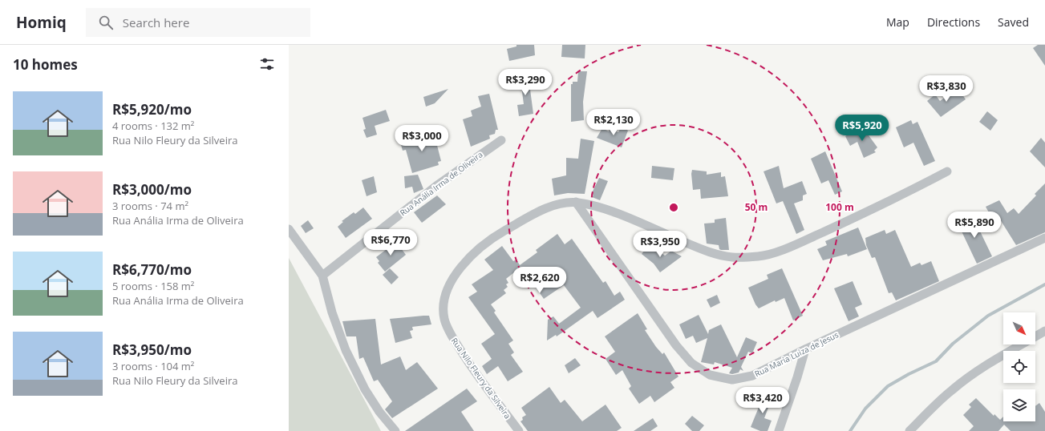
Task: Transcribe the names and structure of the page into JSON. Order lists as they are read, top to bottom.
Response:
{
  "streets": {
    "street": ["Rua Anália Irma de Oliveira", "Rua Maria Luiza de Jesus", "Rua Nilo Fleury da Silveira"]
  },
  "crossings": [
    ["Rua Maria Luiza de Jesus", "Rua Nilo Fleury da Silveira"]
  ],
  "north": "bottom right",
  "page": {
    "header": "Homiq",
    "search": "Search here",
    "nav": ["Map", "Directions", "Saved"],
    "heading": "10 homes",
    "price": [
      "R$3,290",
      "R$3,830",
      "R$2,130",
      "R$5,920",
      "R$3,000",
      "R$5,890",
      "R$6,770",
      "R$3,950",
      "R$2,620",
      "R$3,420"
    ],
    "list": [
      {
        "name": "R$5,920/mo",
        "note": "4 rooms · 132 m² · Rua Nilo Fleury da Silveira"
      },
      {
        "name": "R$3,000/mo",
        "note": "3 rooms · 74 m² · Rua Anália Irma de Oliveira"
      },
      {
        "name": "R$6,770/mo",
        "note": "5 rooms · 158 m² · Rua Anália Irma de Oliveira"
      },
      {
        "name": "R$3,950/mo",
        "note": "3 rooms · 104 m² · Rua Nilo Fleury da Silveira"
      }
    ]
  },
  "rings": ["50 m", "100 m"]
}
